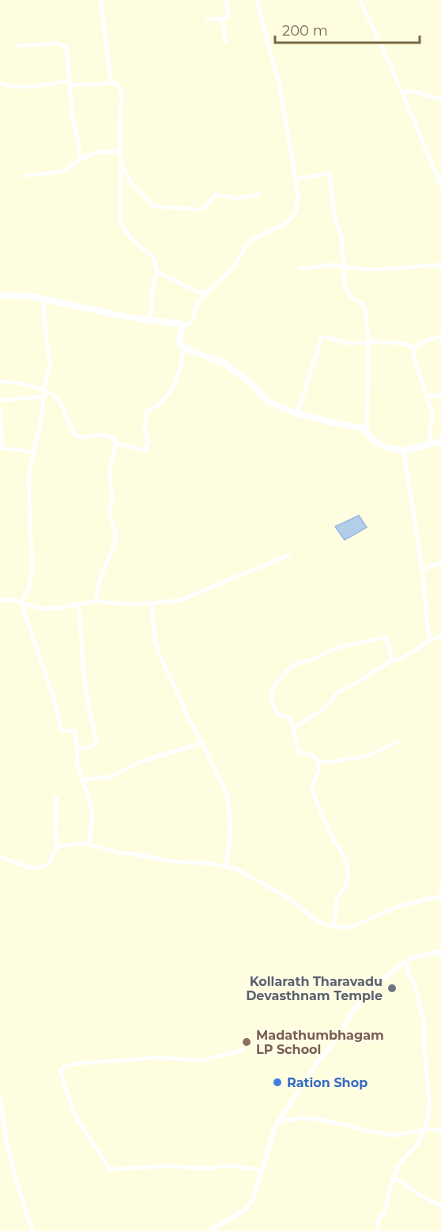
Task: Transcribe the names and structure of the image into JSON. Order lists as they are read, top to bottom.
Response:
{
  "places": ["Kollarath Tharavadu Devasthnam Temple", "Madathumbhagam LP School", "Ration Shop"],
  "scale_bar": "200 m"
}
